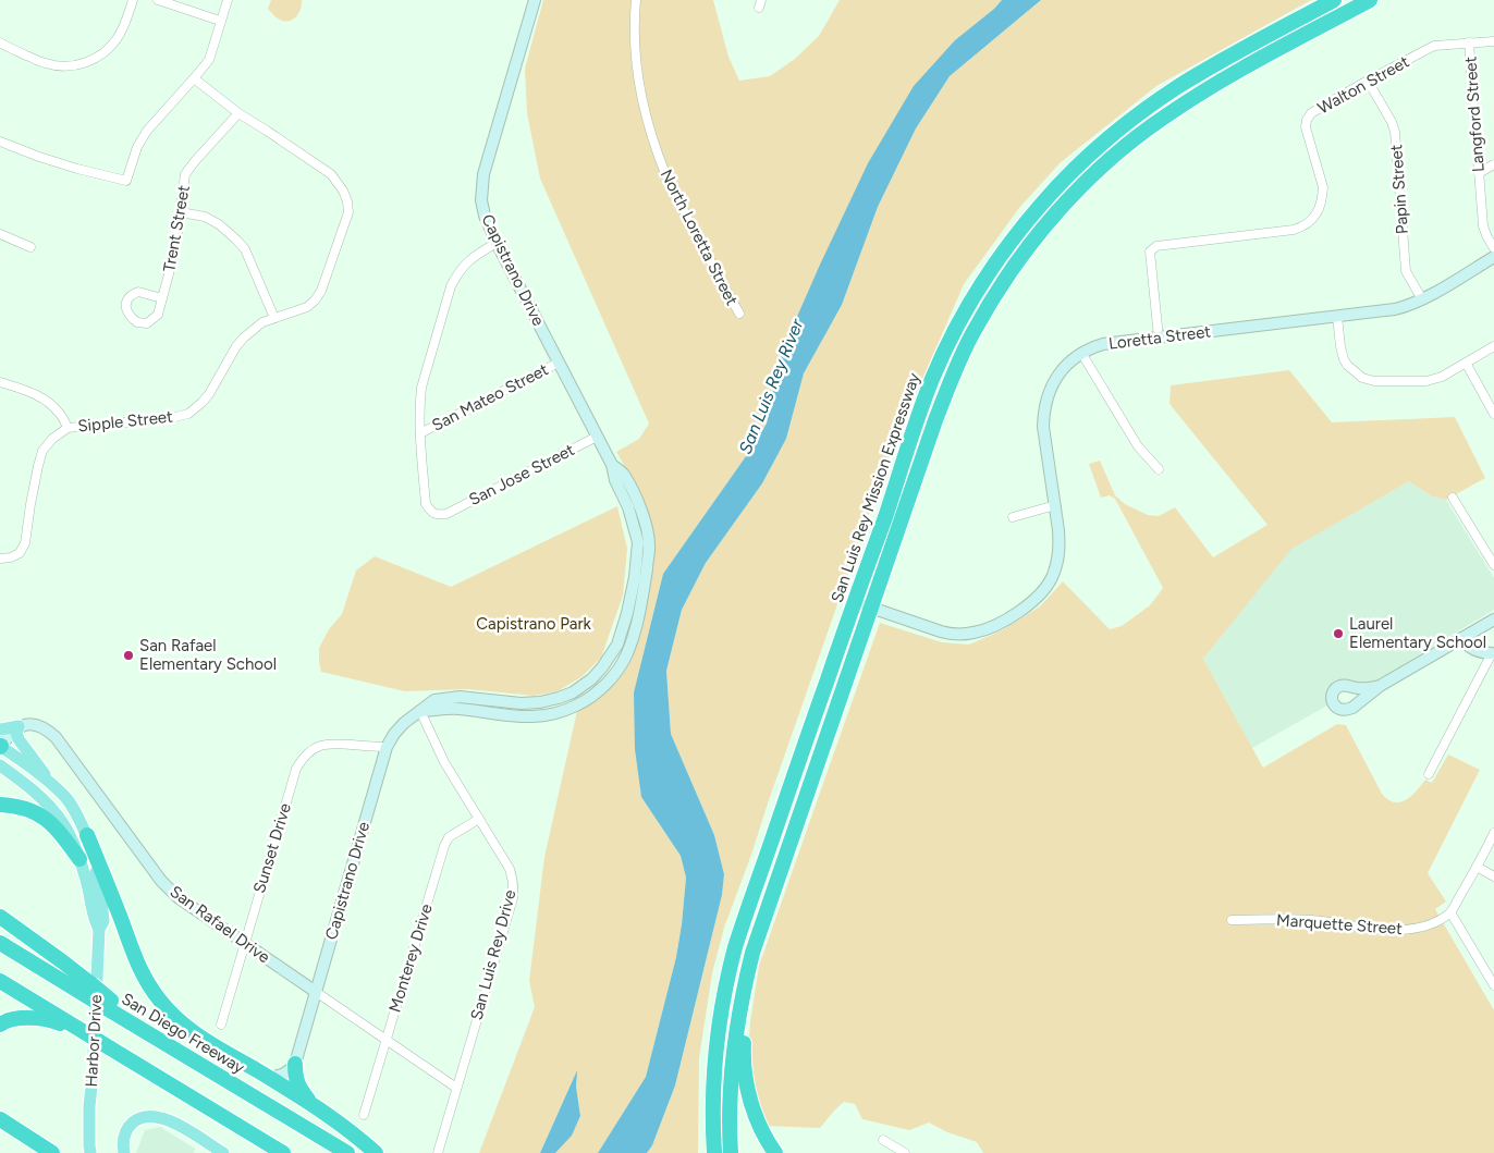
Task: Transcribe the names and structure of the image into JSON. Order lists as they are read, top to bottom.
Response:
{
  "streets": {
    "highway": ["San Luis Rey Mission Expressway", "San Diego Freeway"],
    "main road": ["Harbor Drive"],
    "street": [
      "Walton Street",
      "Langford Street",
      "Papin Street",
      "Trent Street",
      "North Loretta Street",
      "Capistrano Drive",
      "Loretta Street",
      "San Mateo Street",
      "Sipple Street",
      "San Jose Street",
      "Sunset Drive",
      "San Rafael Drive",
      "Marquette Street",
      "San Luis Rey Drive",
      "Monterey Drive"
    ]
  },
  "crossings": [
    ["Walton Street", "Langford Street"],
    ["Walton Street", "Papin Street"],
    ["Walton Street", "Loretta Street"],
    ["Papin Street", "Loretta Street"],
    ["Trent Street", "Sipple Street"],
    ["Capistrano Drive", "San Mateo Street"],
    ["Capistrano Drive", "San Jose Street"],
    ["Capistrano Drive", "Sunset Drive"],
    ["Capistrano Drive", "San Rafael Drive"],
    ["Capistrano Drive", "San Luis Rey Drive"],
    ["Loretta Street", "San Luis Rey Mission Expressway"],
    ["San Mateo Street", "San Jose Street"],
    ["Sunset Drive", "San Rafael Drive"],
    ["San Rafael Drive", "San Luis Rey Drive"],
    ["San Rafael Drive", "Monterey Drive"],
    ["San Luis Rey Drive", "Monterey Drive"]
  ],
  "water": ["San Luis Rey River"],
  "parks": ["Capistrano Park"],
  "places": ["Laurel Elementary School", "San Rafael Elementary School"]
}
